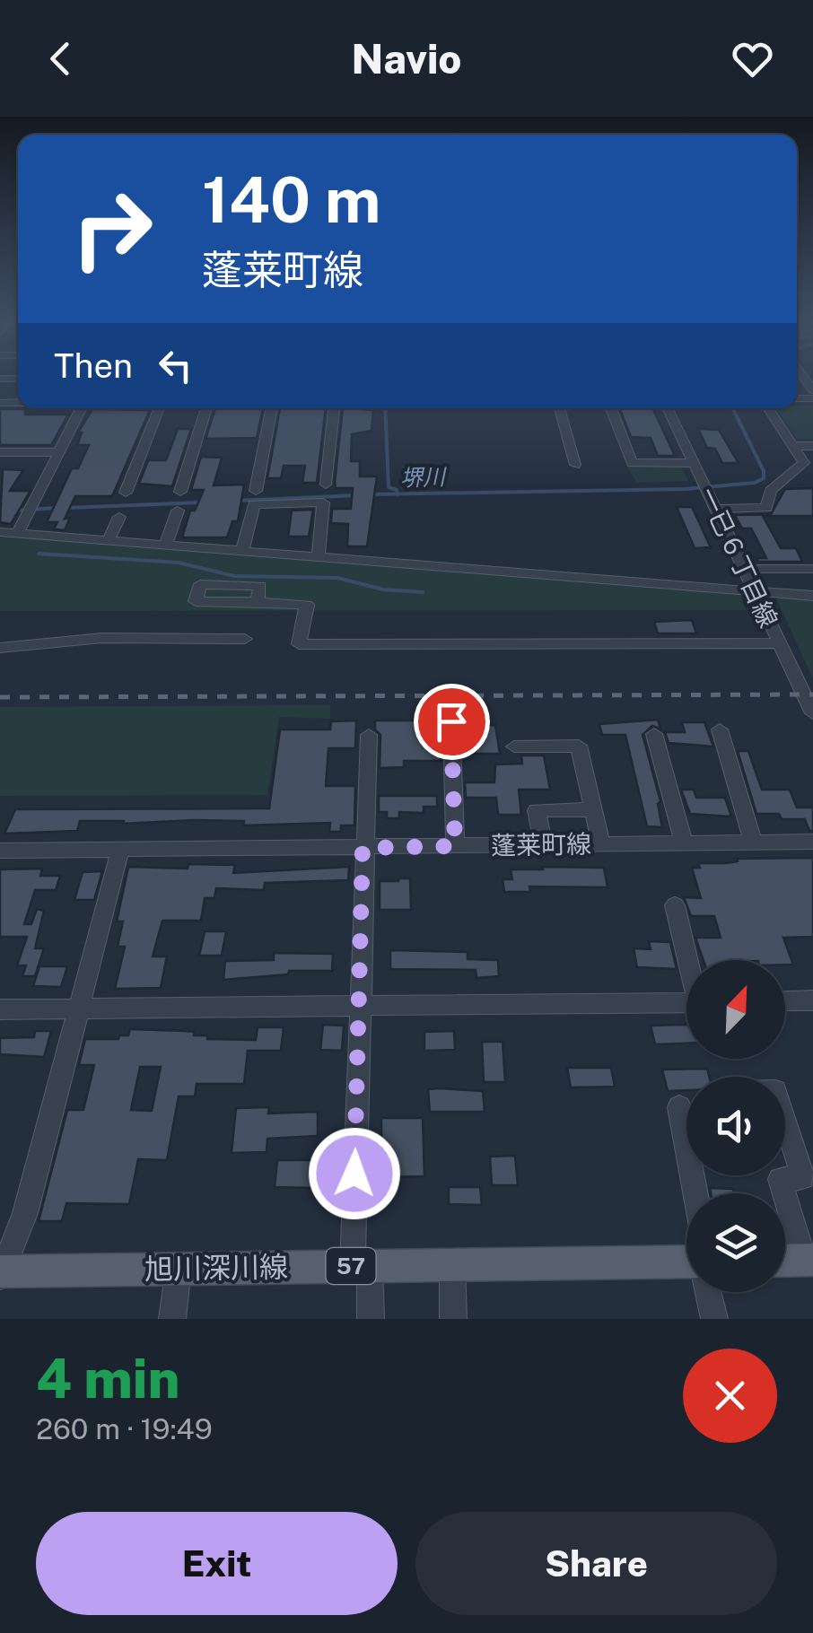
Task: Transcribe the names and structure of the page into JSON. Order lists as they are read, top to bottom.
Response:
{
  "streets": {
    "main road": ["57", "旭川深川線"],
    "street": ["一已６丁目線", "蓬莱町線"]
  },
  "water": ["堺川"],
  "north": "top right",
  "page": {
    "header": "Navio",
    "turn": ["140 m", "蓬莱町線"],
    "then": "Then",
    "heading": ["4 min", "260 m · 19:49"],
    "buttons": ["Exit", "Share"]
  }
}
